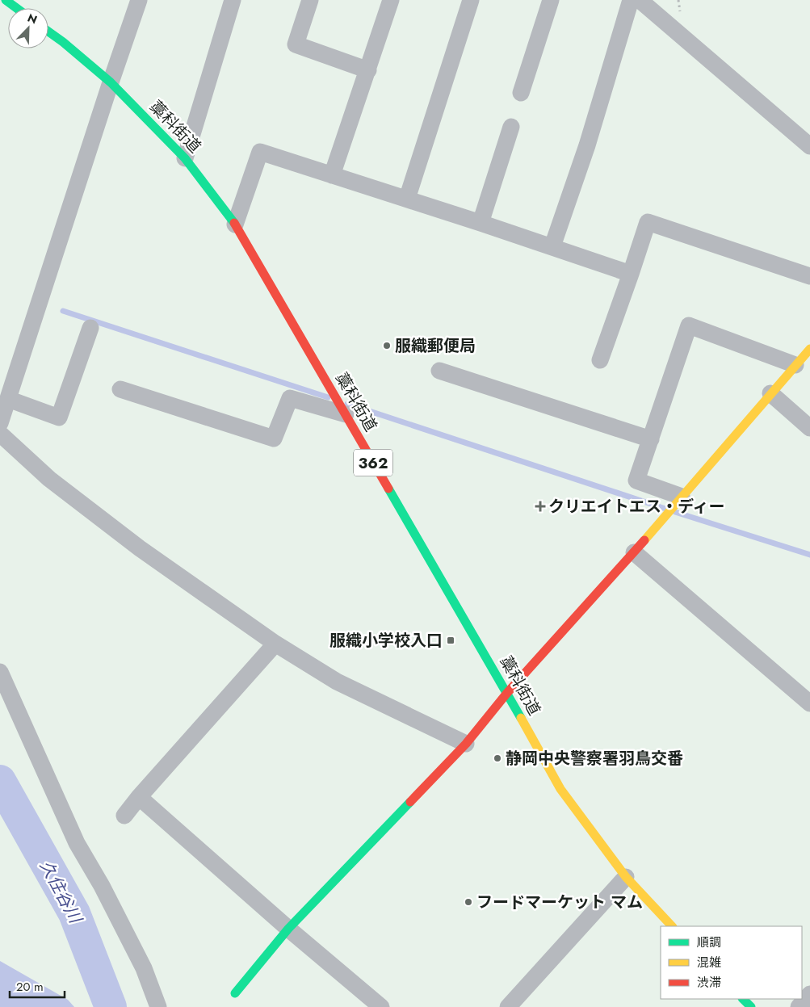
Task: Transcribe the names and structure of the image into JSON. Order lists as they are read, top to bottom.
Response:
{
  "streets": {
    "main road": ["藁科街道", "362"]
  },
  "water": ["久住谷川"],
  "places": {
    "other": ["服織郵便局", "静岡中央警察署羽鳥交番", "フードマーケット マム"],
    "health": ["クリエイトエス・ディー"],
    "transit": ["服織小学校入口"]
  },
  "legend": ["順調", "混雑", "渋滞"],
  "scale_bar": "20 m",
  "north": "top right"
}
